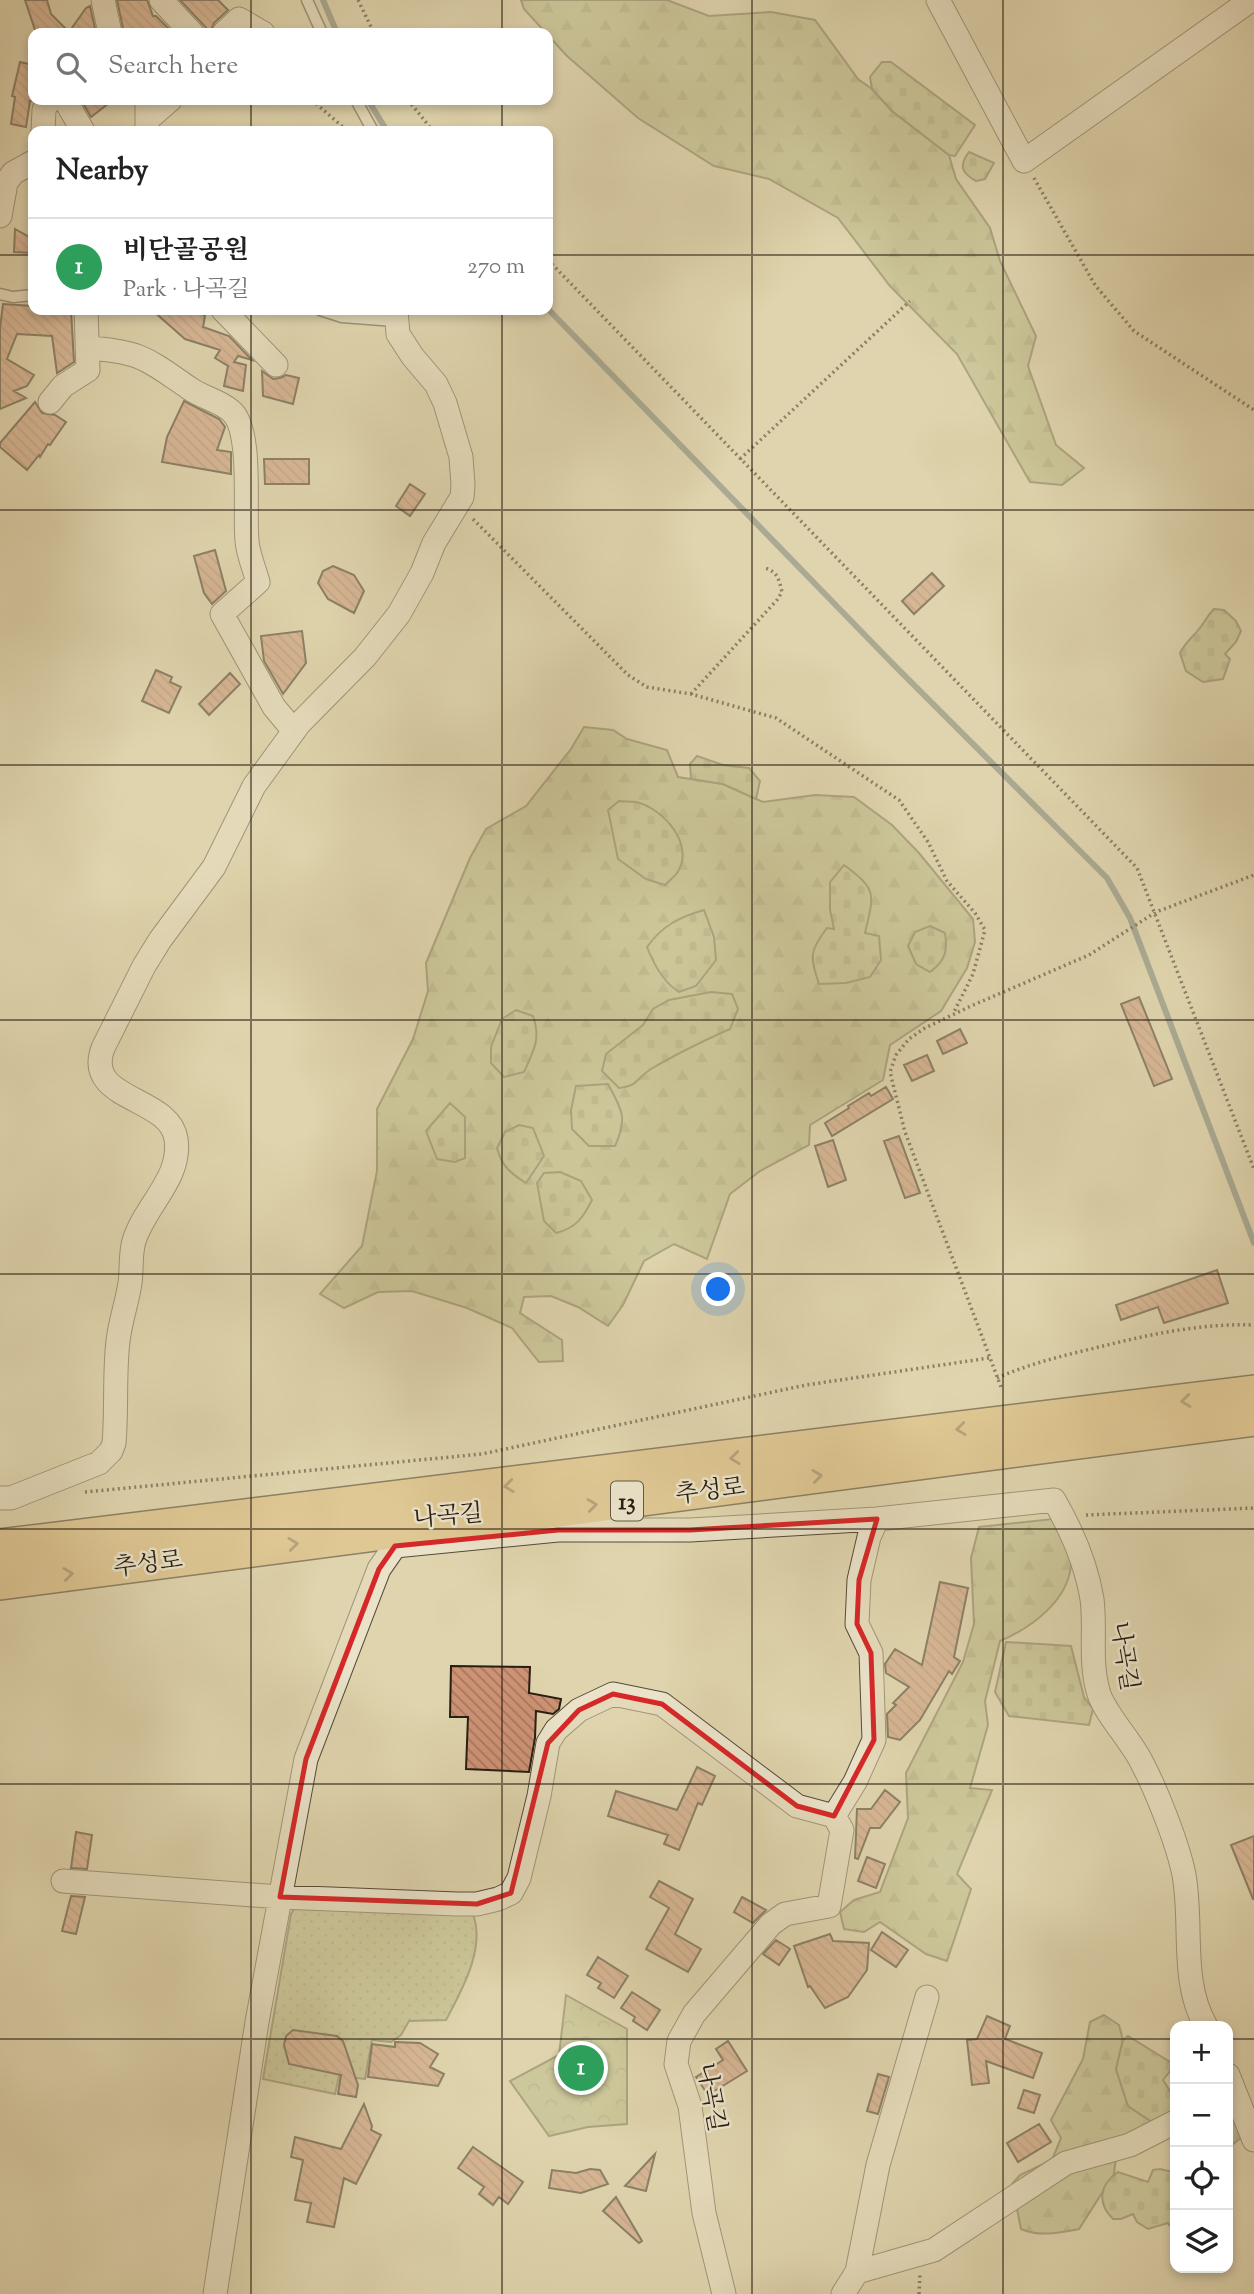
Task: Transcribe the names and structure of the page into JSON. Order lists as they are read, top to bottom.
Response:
{
  "streets": {
    "main road": ["추성로", "13"],
    "street": ["나곡길"]
  },
  "page": {
    "search": "Search here",
    "heading": "Nearby",
    "list": [
      {
        "mark": "1",
        "name": "비단골공원",
        "note": "Park · 나곡길",
        "value": "270 m"
      }
    ],
    "map_buttons": ["+", "−"],
    "pins": "1"
  }
}
